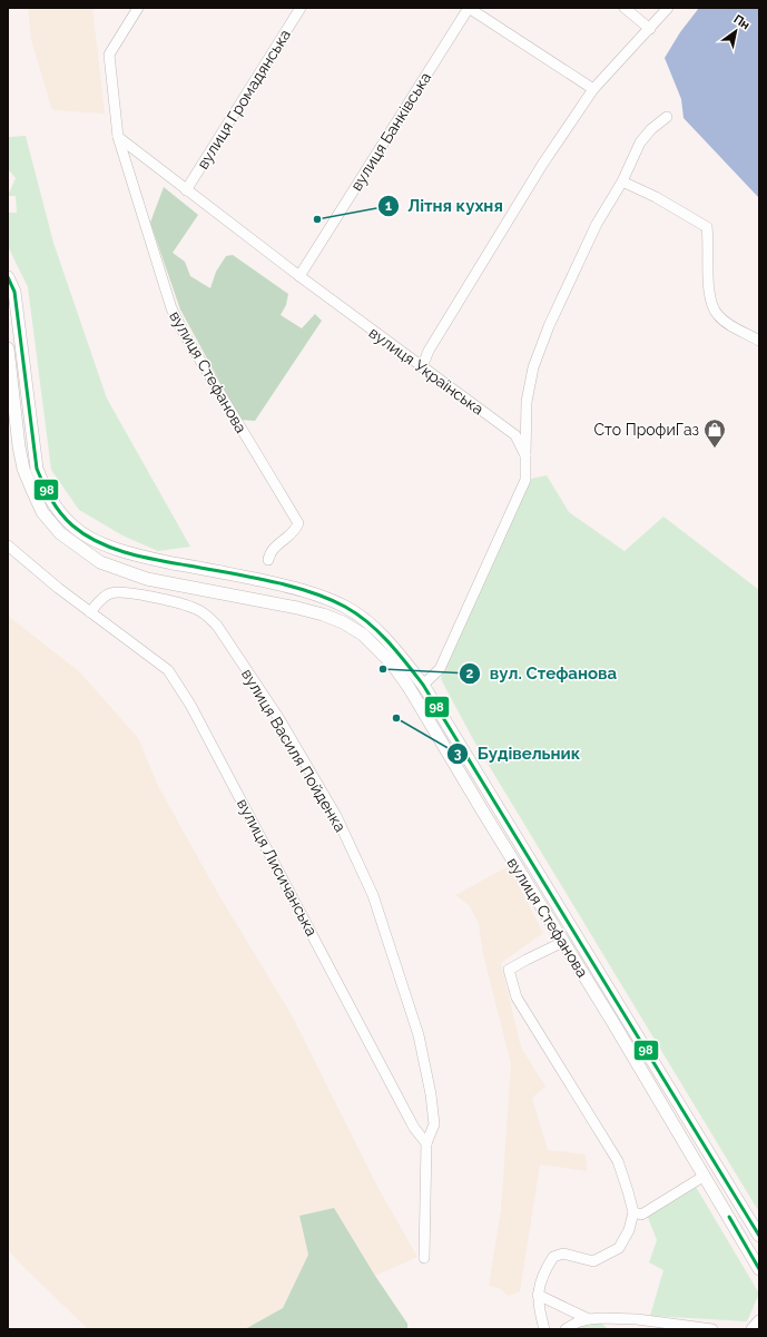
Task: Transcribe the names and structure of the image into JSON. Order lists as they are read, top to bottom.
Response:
{
  "streets": {
    "main road": ["вулиця Стефанова"],
    "street": [
      "вулиця Громадянська",
      "вулиця Банківська",
      "вулиця Українська",
      "вулиця Василя Пойденка",
      "вулиця Лисичанська"
    ]
  },
  "crossings": [
    ["вулиця Громадянська", "вулиця Українська"],
    ["вулиця Банківська", "вулиця Українська"],
    ["вулиця Українська", "вулиця Стефанова"],
    ["вулиця Василя Пойденка", "вулиця Лисичанська"]
  ],
  "places": {
    "other": ["Літня кухня", "вул. Стефанова", "Будівельник"],
    "shop": ["Сто ПрофиГаз"]
  },
  "lines": ["transit line 98"],
  "north": "top right"
}
